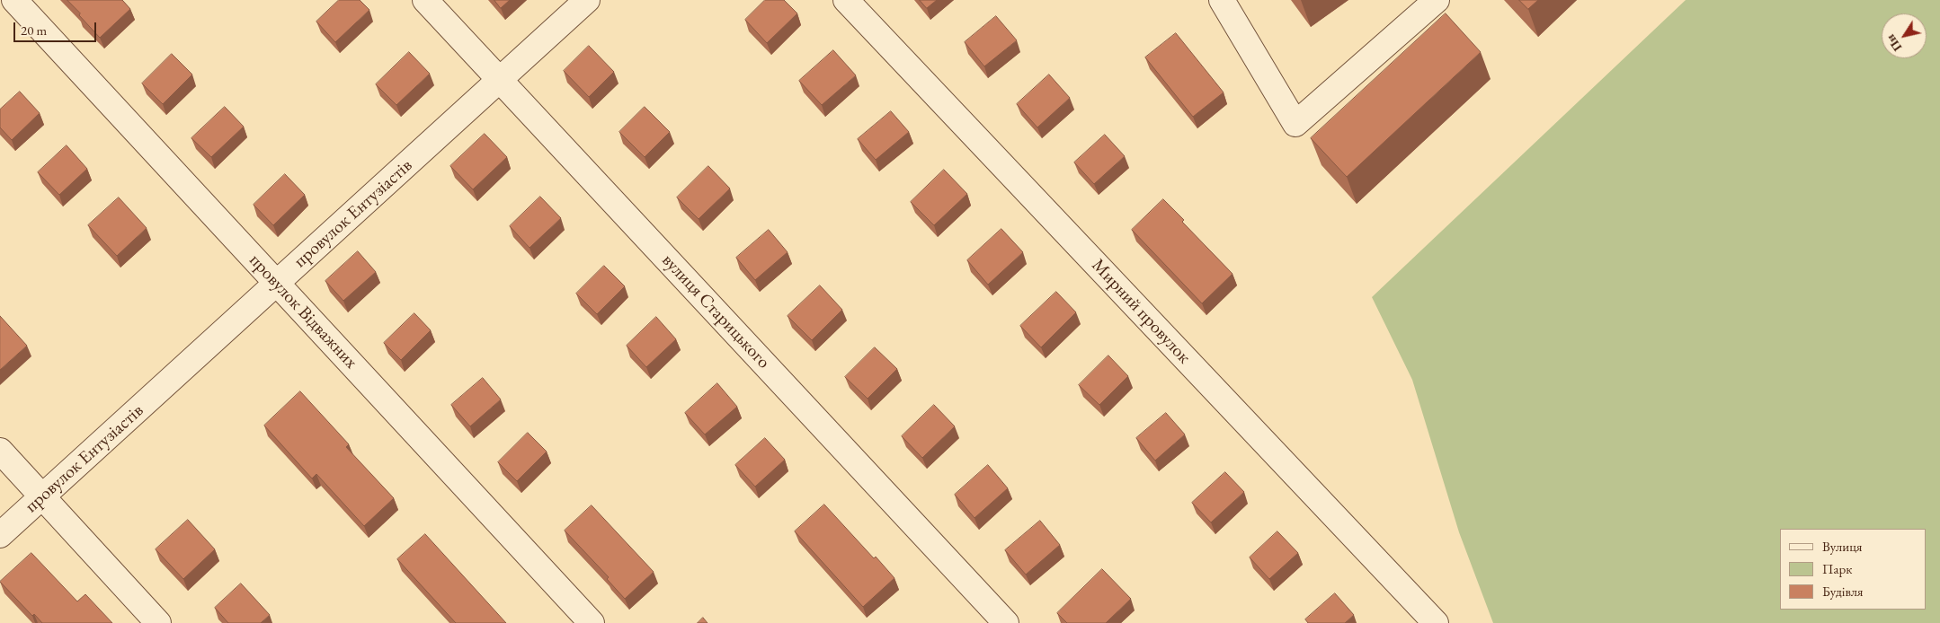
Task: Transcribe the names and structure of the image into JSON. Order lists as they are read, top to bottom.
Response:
{
  "streets": {
    "street": [
      "провулок Ентузіастів",
      "провулок Відважних",
      "вулиця Старицького",
      "Мирний провулок"
    ]
  },
  "crossings": [
    ["провулок Ентузіастів", "провулок Відважних"],
    ["провулок Ентузіастів", "вулиця Старицького"]
  ],
  "legend": ["Вулиця", "Парк", "Будівля"],
  "scale_bar": "20 m",
  "north": "bottom left"
}
